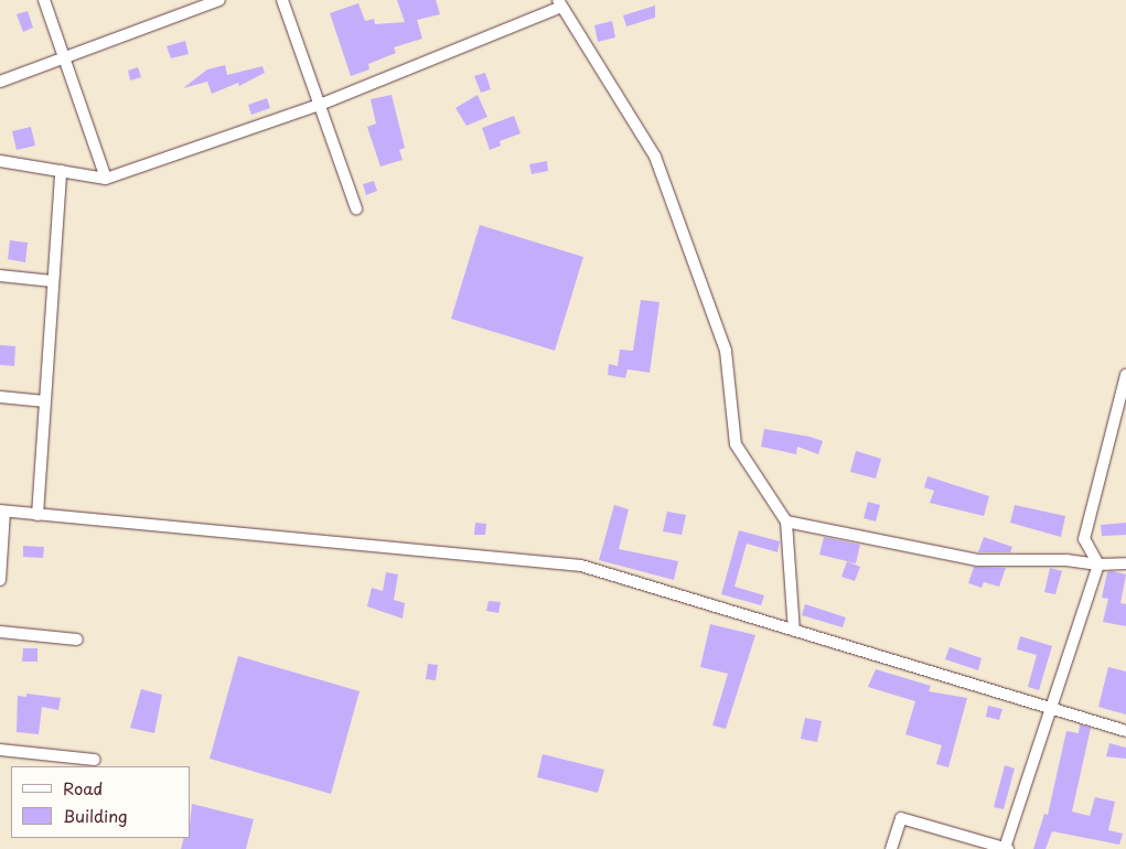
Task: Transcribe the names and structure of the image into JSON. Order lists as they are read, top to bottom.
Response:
{
  "legend": ["Road", "Building"]
}
